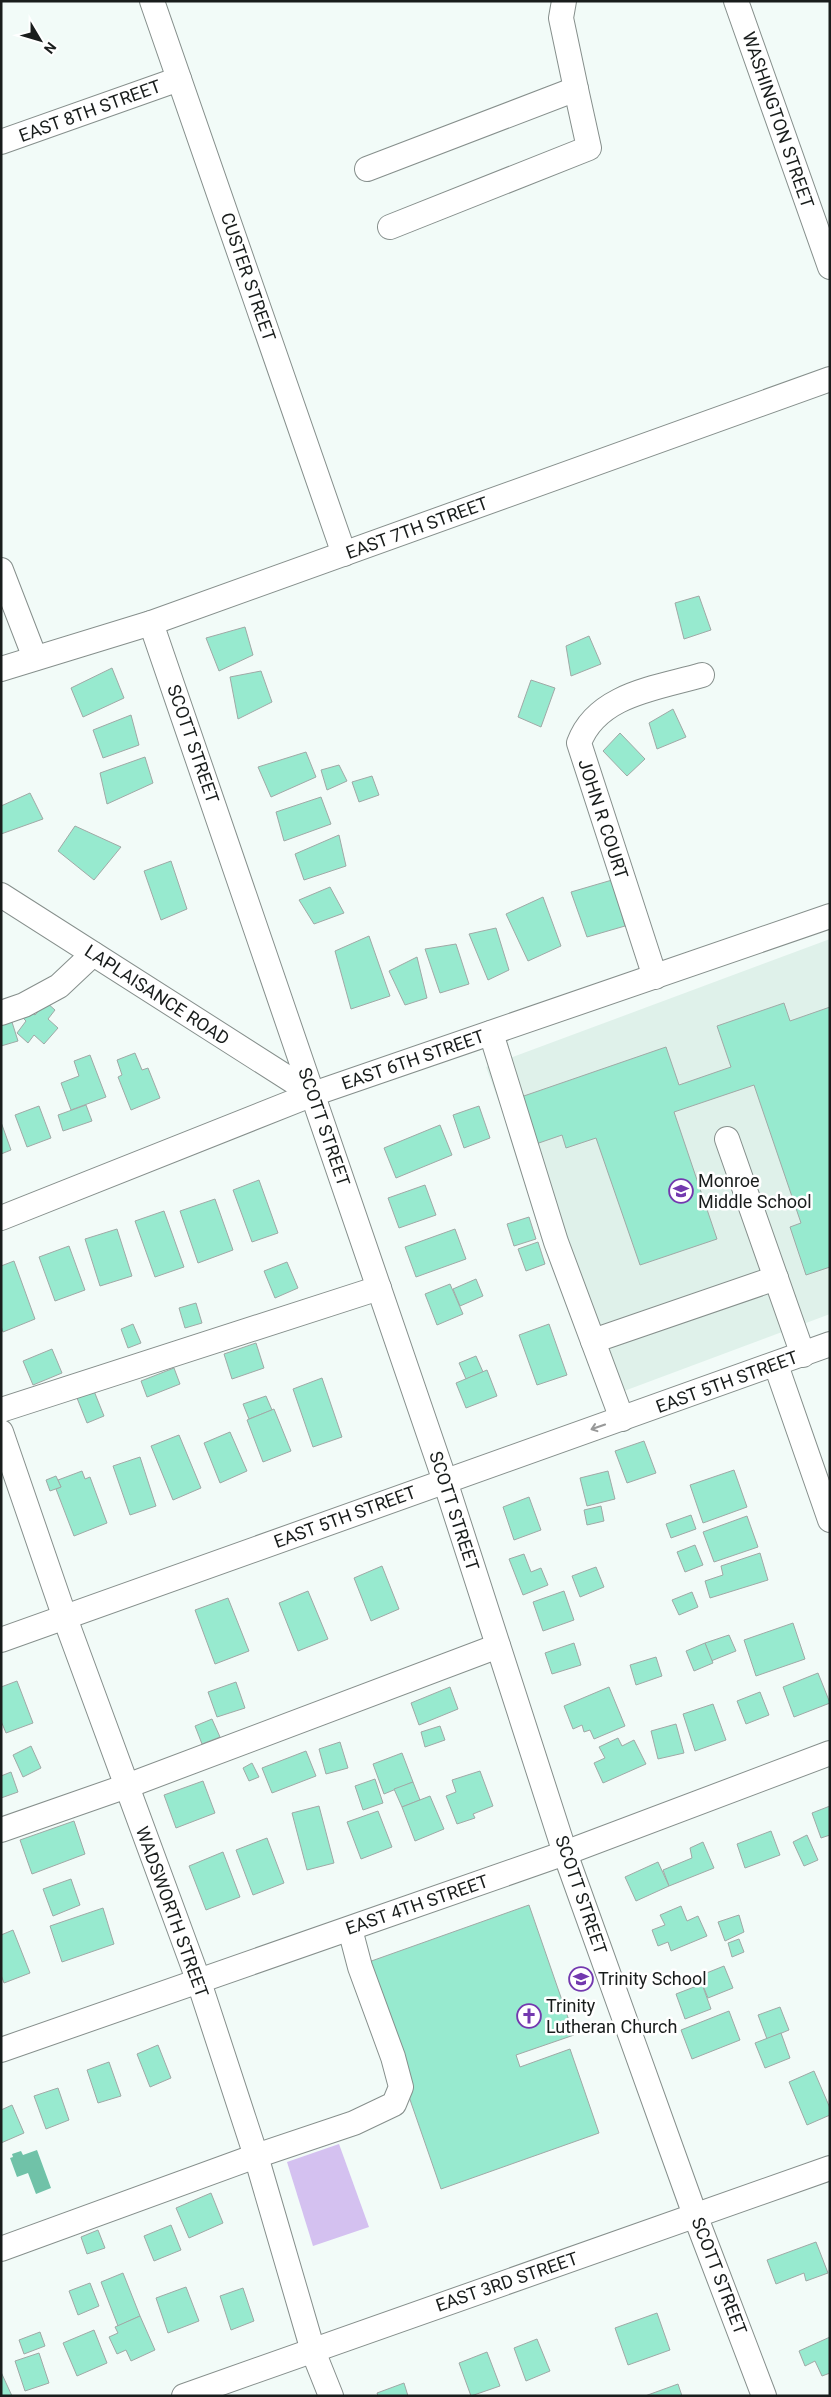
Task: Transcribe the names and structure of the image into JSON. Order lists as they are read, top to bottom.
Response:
{
  "streets": {
    "street": [
      "EAST 8TH STREET",
      "WASHINGTON STREET",
      "CUSTER STREET",
      "EAST 7TH STREET",
      "SCOTT STREET",
      "JOHN R COURT",
      "LAPLAISANCE ROAD",
      "EAST 6TH STREET",
      "EAST 5TH STREET",
      "EAST 4TH STREET",
      "WADSWORTH STREET",
      "EAST 3RD STREET"
    ]
  },
  "crossings": [
    ["EAST 8TH STREET", "CUSTER STREET"],
    ["CUSTER STREET", "EAST 7TH STREET"],
    ["EAST 7TH STREET", "SCOTT STREET"],
    ["SCOTT STREET", "LAPLAISANCE ROAD"],
    ["SCOTT STREET", "EAST 6TH STREET"],
    ["SCOTT STREET", "EAST 5TH STREET"],
    ["SCOTT STREET", "EAST 4TH STREET"],
    ["SCOTT STREET", "EAST 3RD STREET"],
    ["JOHN R COURT", "EAST 6TH STREET"],
    ["LAPLAISANCE ROAD", "EAST 6TH STREET"],
    ["EAST 5TH STREET", "WADSWORTH STREET"],
    ["EAST 4TH STREET", "WADSWORTH STREET"],
    ["WADSWORTH STREET", "EAST 3RD STREET"]
  ],
  "places": {
    "school or university": ["Monroe Middle School", "Trinity School"],
    "church": ["Trinity Lutheran Church"]
  },
  "north": "bottom right"
}
